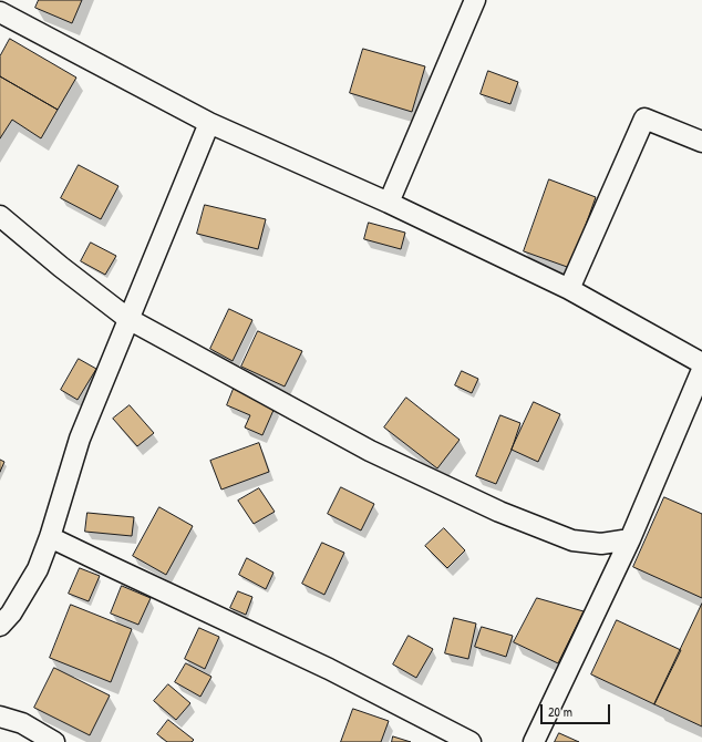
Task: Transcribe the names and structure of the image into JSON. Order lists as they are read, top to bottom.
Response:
{
  "scale_bar": "20 m"
}
